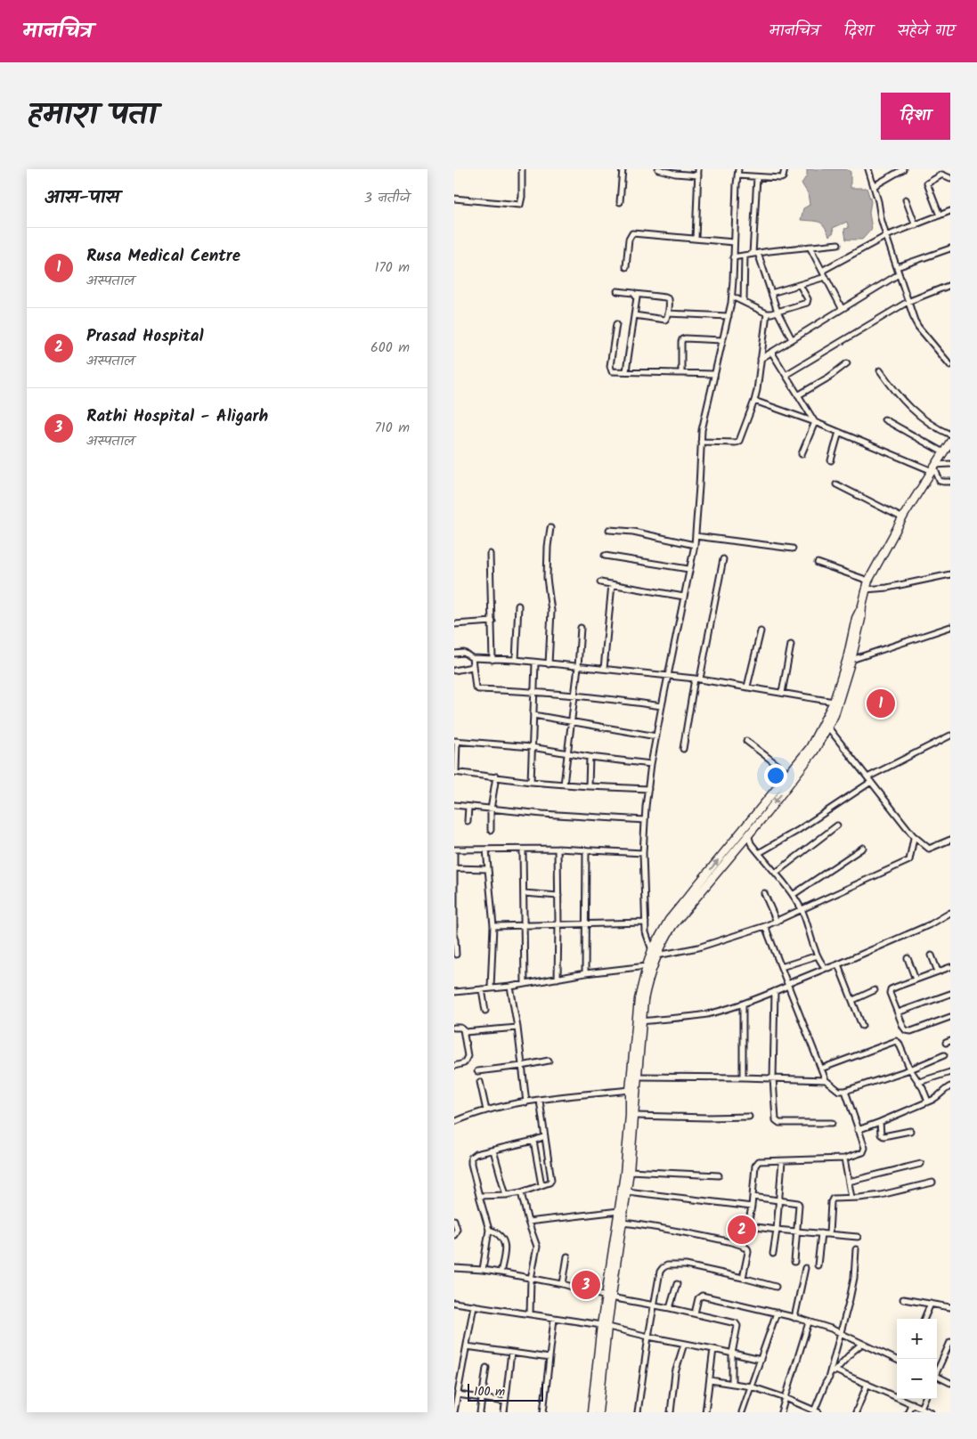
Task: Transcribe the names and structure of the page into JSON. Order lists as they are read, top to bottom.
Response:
{
  "scale_bar": "100 m",
  "page": {
    "header": "मानचित्र",
    "nav": ["मानचित्र", "दिशा", "सहेजे गए"],
    "title": "हमारा पता",
    "buttons": "दिशा",
    "heading": ["आस-पास", "3 नतीजे"],
    "list": [
      {
        "mark": "1",
        "name": "Rusa Medical Centre",
        "note": "अस्पताल",
        "value": "170 m"
      },
      {
        "mark": "2",
        "name": "Prasad Hospital",
        "note": "अस्पताल",
        "value": "600 m"
      },
      {
        "mark": "3",
        "name": "Rathi Hospital - Aligarh",
        "note": "अस्पताल",
        "value": "710 m"
      }
    ],
    "pins": ["1", "2", "3"],
    "map_buttons": ["+", "−"],
    "scale": "100 m"
  }
}
